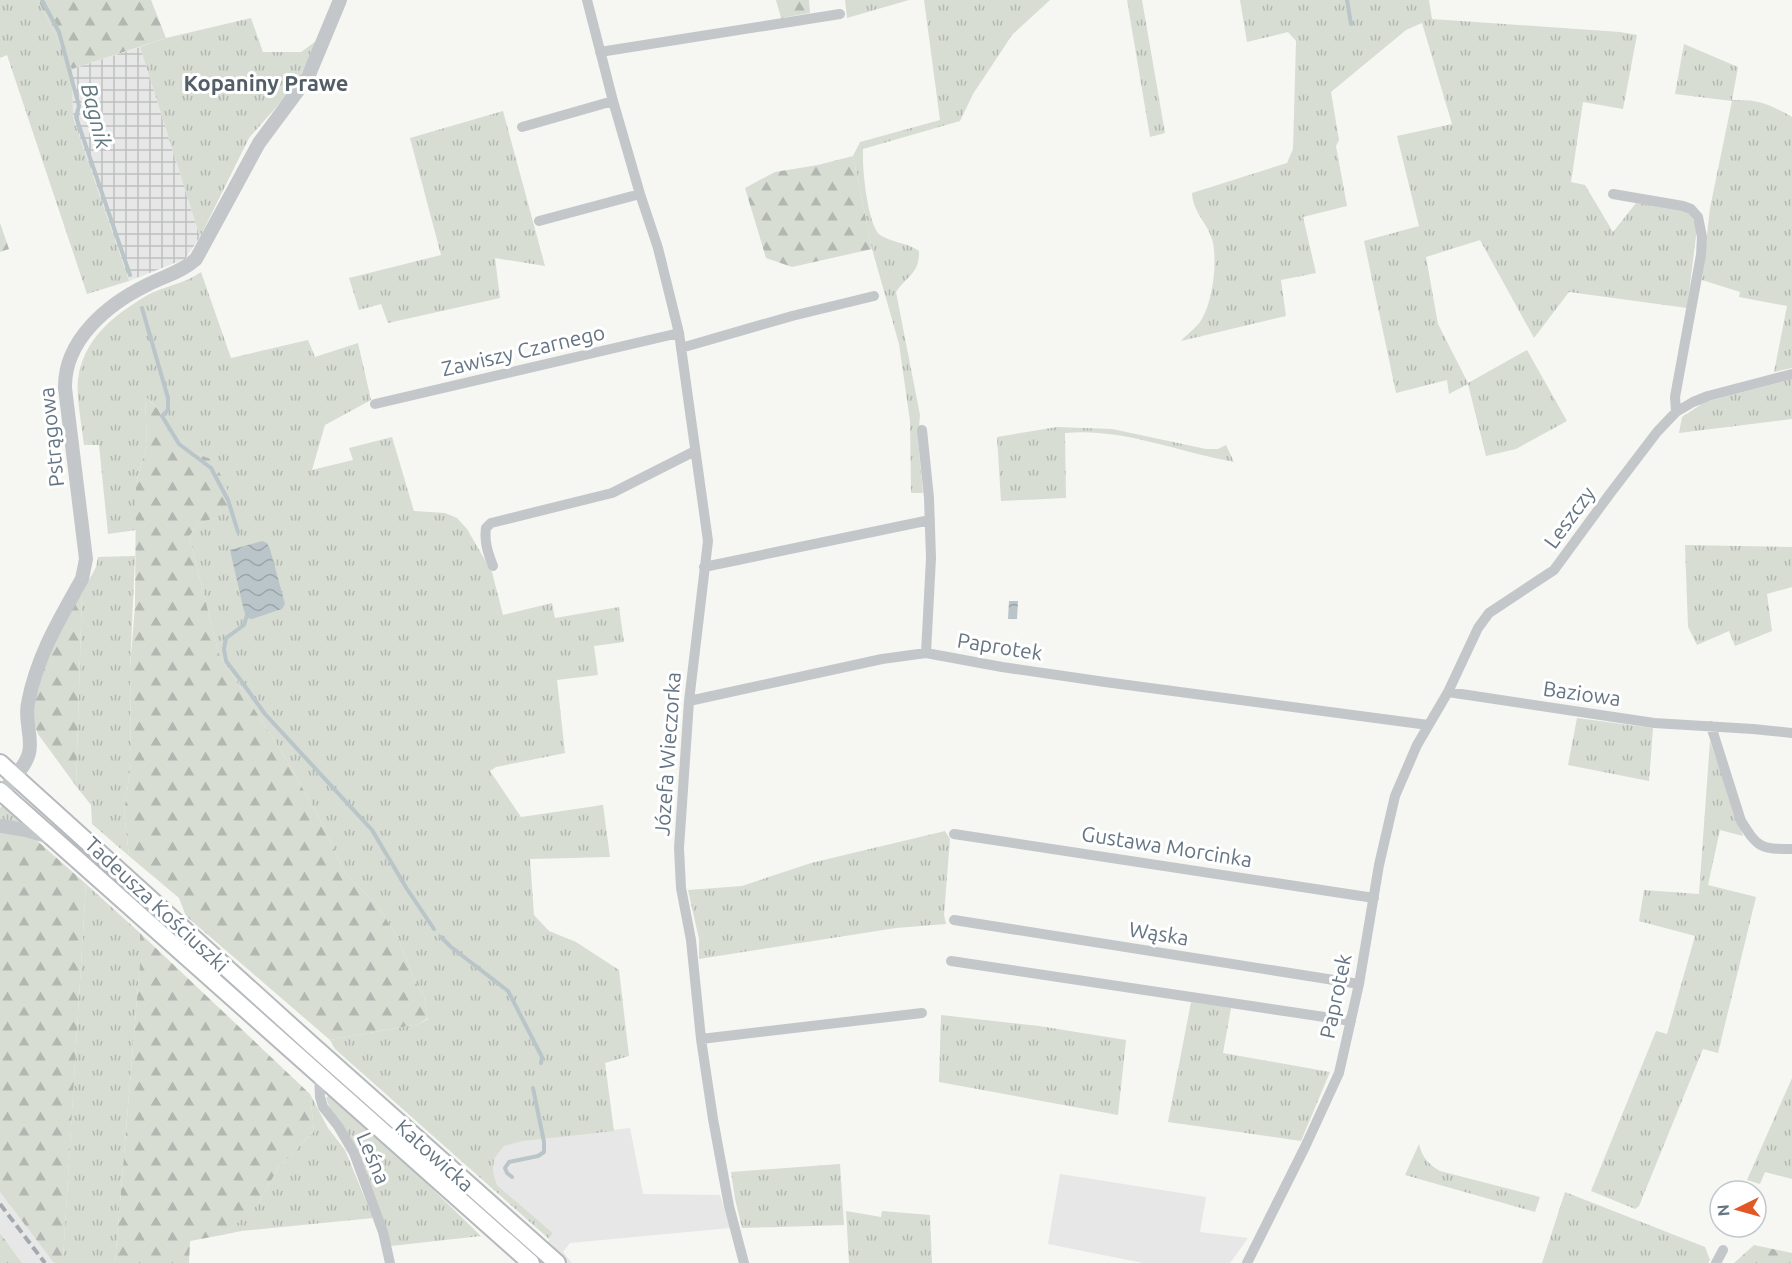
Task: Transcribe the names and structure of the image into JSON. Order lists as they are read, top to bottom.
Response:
{
  "streets": {
    "main road": ["Tadeusza Kościuszki", "Katowicka"],
    "street": [
      "Zawiszy Czarnego",
      "Pstrągowa",
      "Leszczy",
      "Paprotek",
      "Baziowa",
      "Józefa Wieczorka",
      "Gustawa Morcinka",
      "Wąska",
      "Leśna"
    ]
  },
  "crossings": [
    ["Zawiszy Czarnego", "Józefa Wieczorka"],
    ["Pstrągowa", "Tadeusza Kościuszki"],
    ["Leszczy", "Paprotek"],
    ["Paprotek", "Baziowa"],
    ["Paprotek", "Gustawa Morcinka"],
    ["Paprotek", "Wąska"],
    ["Tadeusza Kościuszki", "Katowicka"],
    ["Katowicka", "Leśna"]
  ],
  "districts": ["Kopaniny Prawe"],
  "water": ["Bagnik"],
  "north": "left"
}
